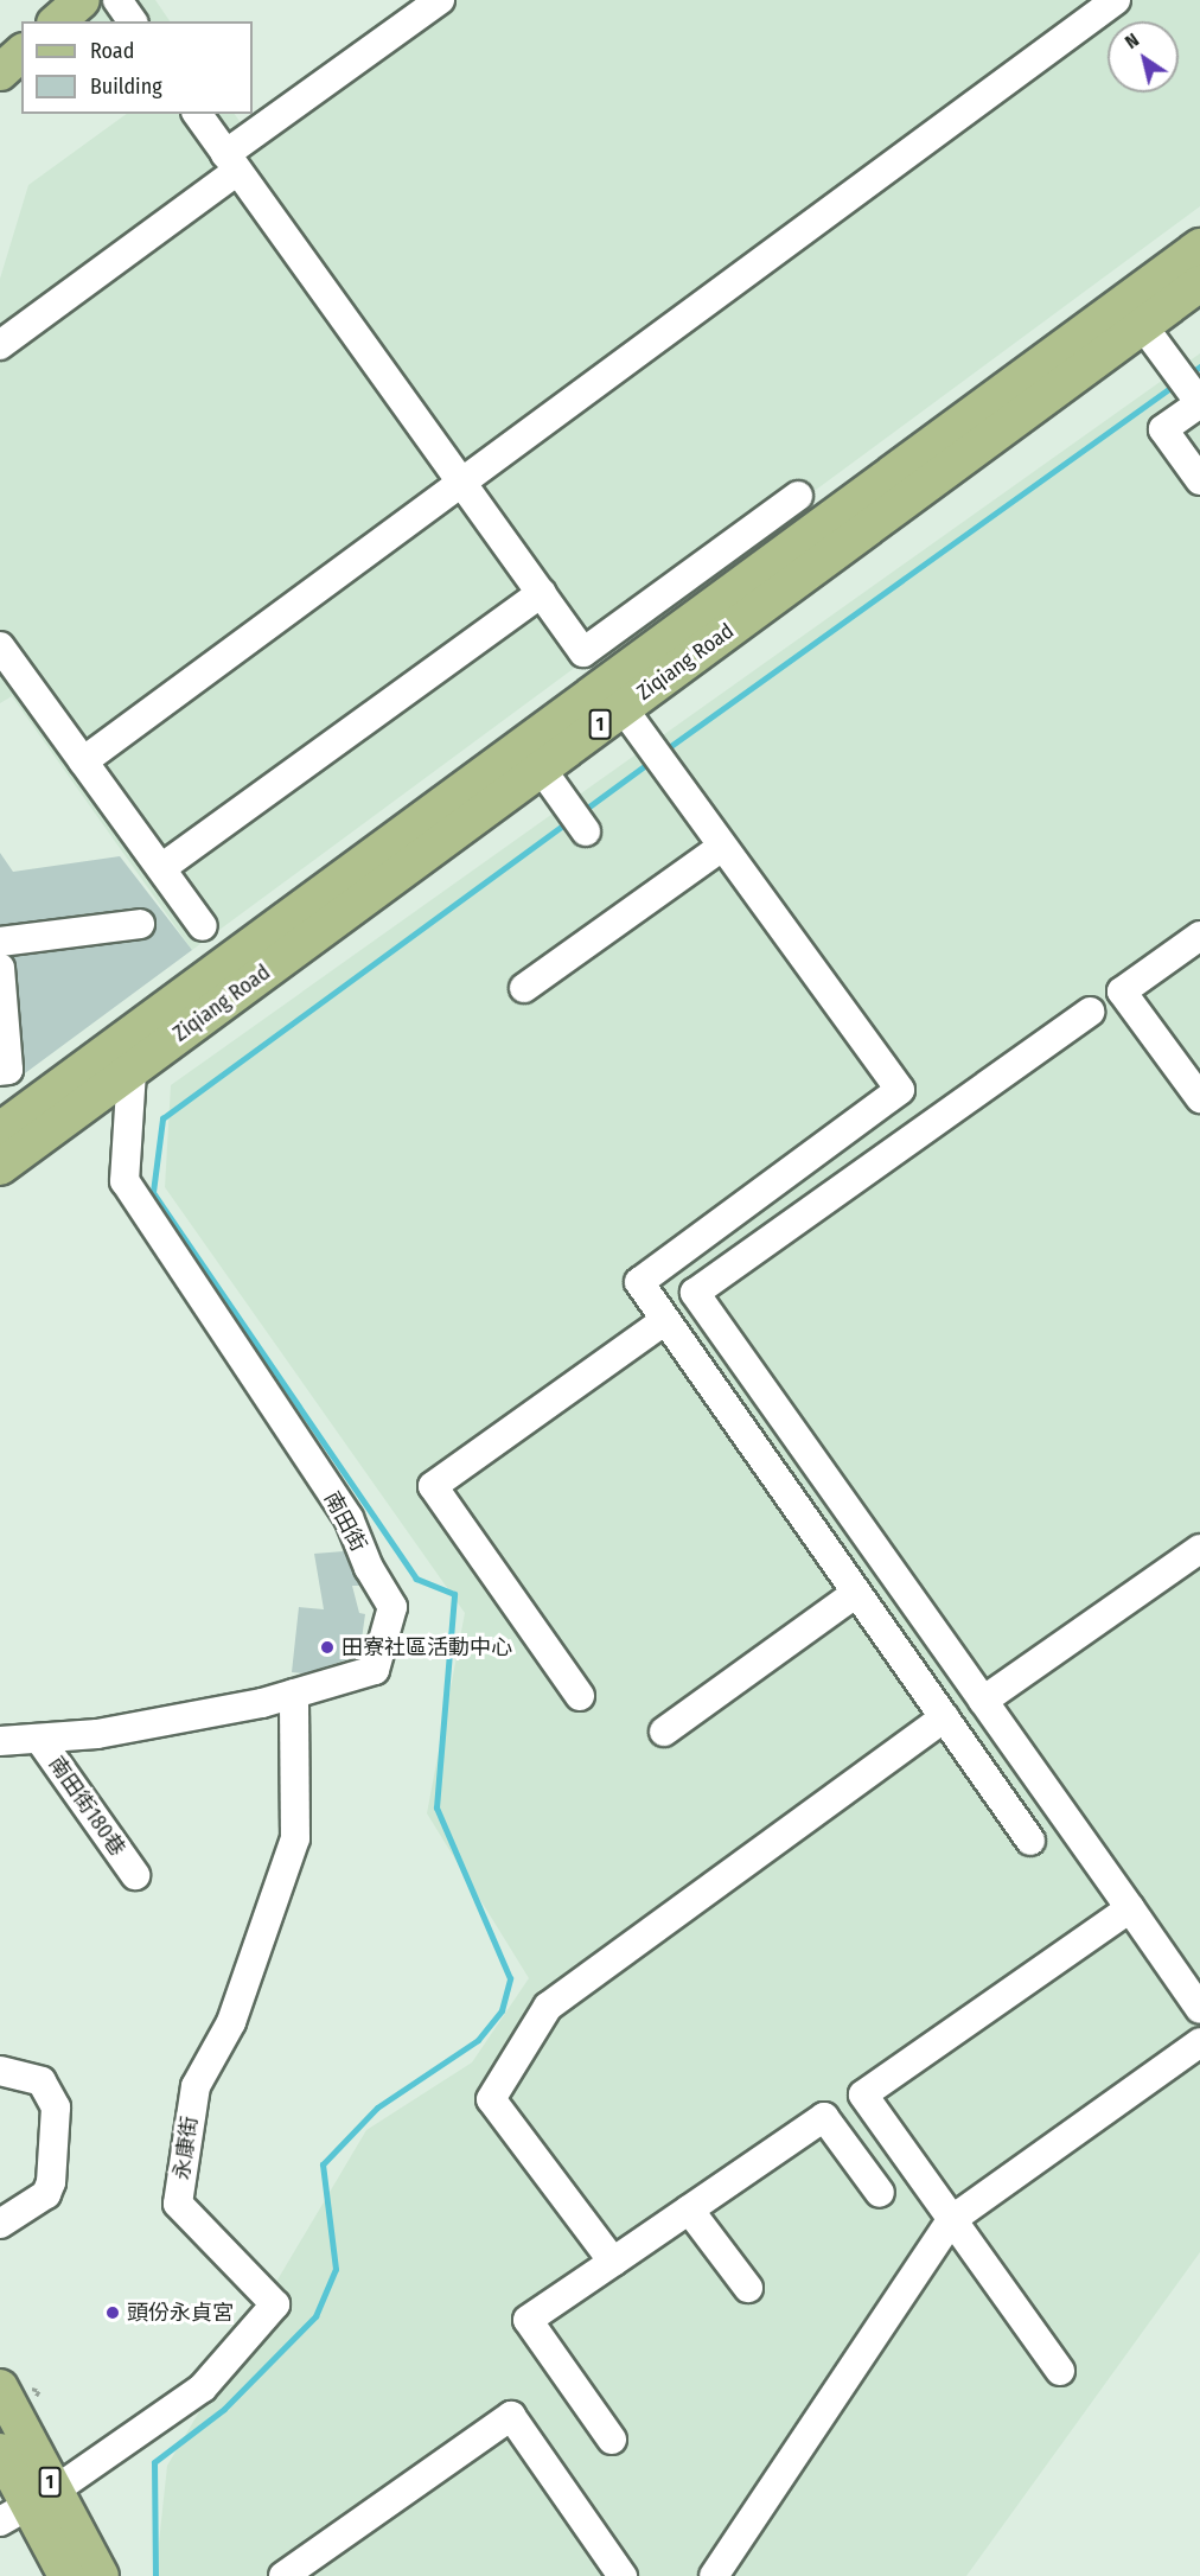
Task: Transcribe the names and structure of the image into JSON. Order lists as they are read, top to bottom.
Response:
{
  "streets": {
    "main road": ["Ziqiang Road", "1"],
    "lane": ["南田街", "南田街180巷", "永康街"]
  },
  "crossings": [
    ["Ziqiang Road", "南田街"],
    ["1", "永康街"],
    ["南田街", "南田街180巷"],
    ["南田街", "永康街"]
  ],
  "places": ["田寮社區活動中心", "頭份永貞宮"],
  "legend": ["Road", "Building"],
  "north": "top left"
}
